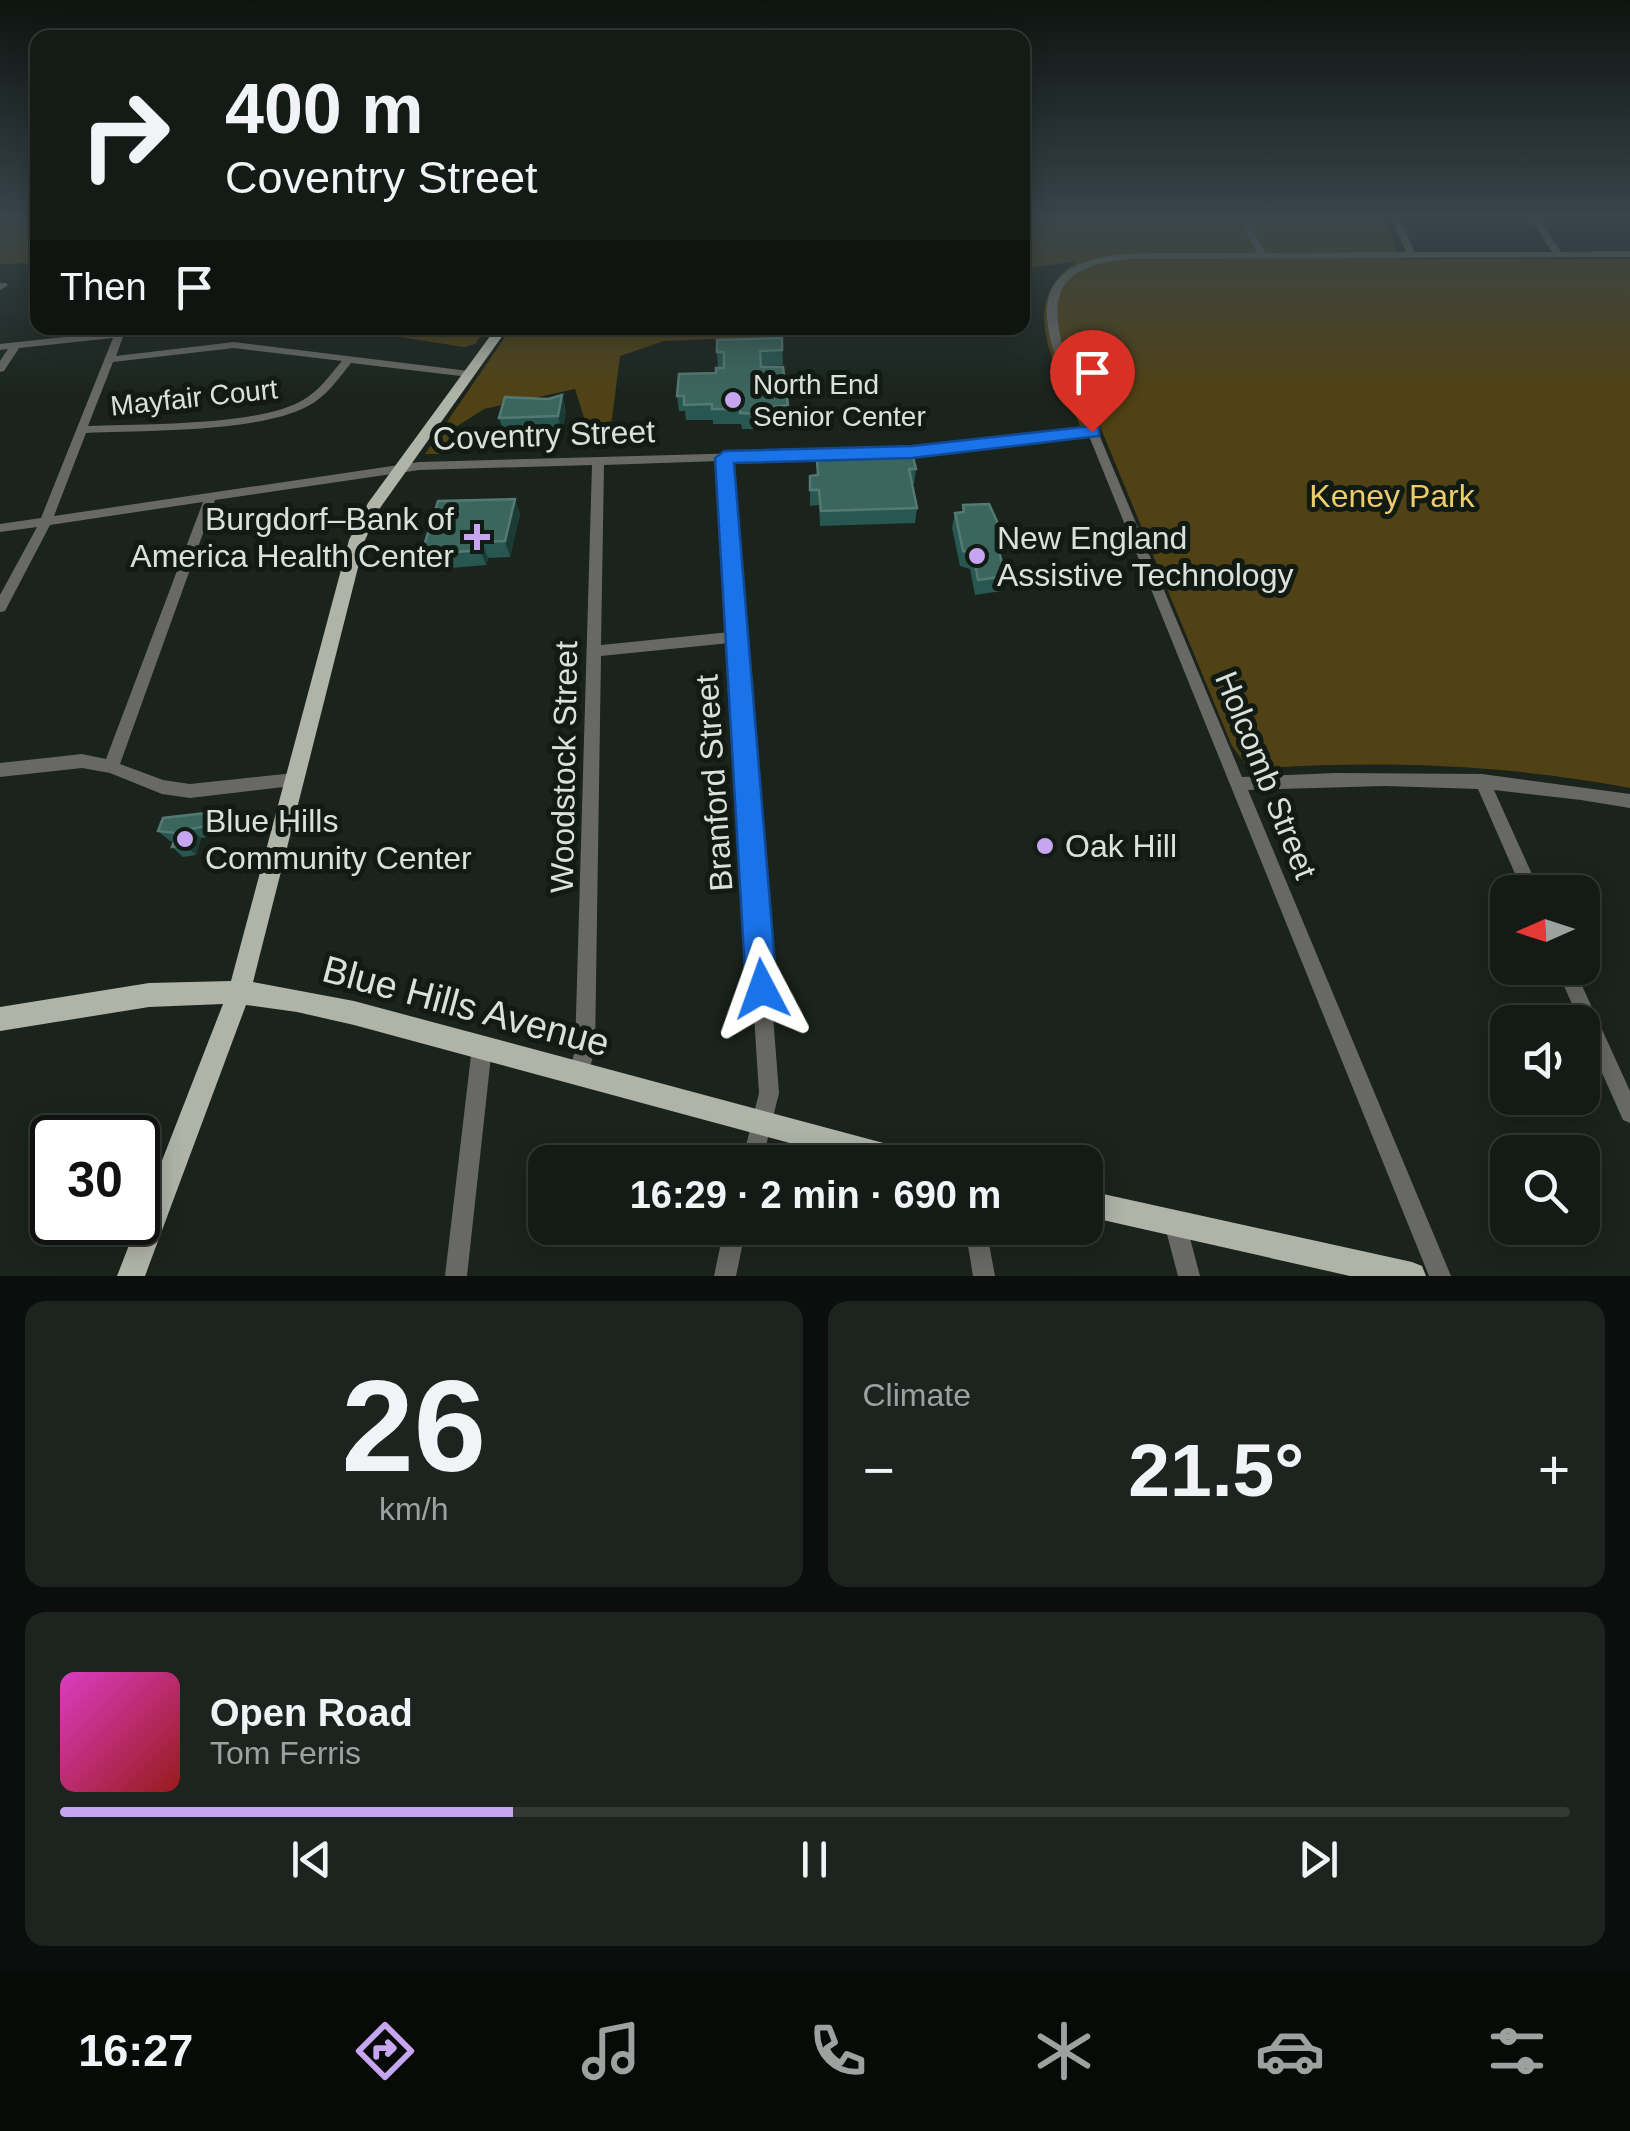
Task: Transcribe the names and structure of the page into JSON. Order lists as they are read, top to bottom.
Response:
{
  "streets": {
    "main road": ["Blue Hills Avenue"],
    "street": [
      "Mayfair Court",
      "Coventry Street",
      "Woodstock Street",
      "Holcomb Street",
      "Branford Street"
    ]
  },
  "crossings": [
    ["Coventry Street", "Woodstock Street"],
    ["Coventry Street", "Holcomb Street"],
    ["Coventry Street", "Branford Street"],
    ["Woodstock Street", "Blue Hills Avenue"],
    ["Branford Street", "Blue Hills Avenue"]
  ],
  "parks": ["Keney Park"],
  "places": {
    "other": [
      "North End Senior Center",
      "New England Assistive Technology",
      "Blue Hills Community Center",
      "Oak Hill"
    ],
    "health": ["Burgdorf–Bank of America Health Center"]
  },
  "north": "left",
  "page": {
    "turn": ["400 m", "Coventry Street"],
    "then": "Then",
    "limit": "30",
    "trip": "16:29 · 2 min · 690 m",
    "tile": [
      ["26", "km/h"],
      "Climate"
    ],
    "heat": ["−", "21.5°", "+"],
    "song": ["Open Road", "Tom Ferris"],
    "tabs": "16:27"
  }
}
